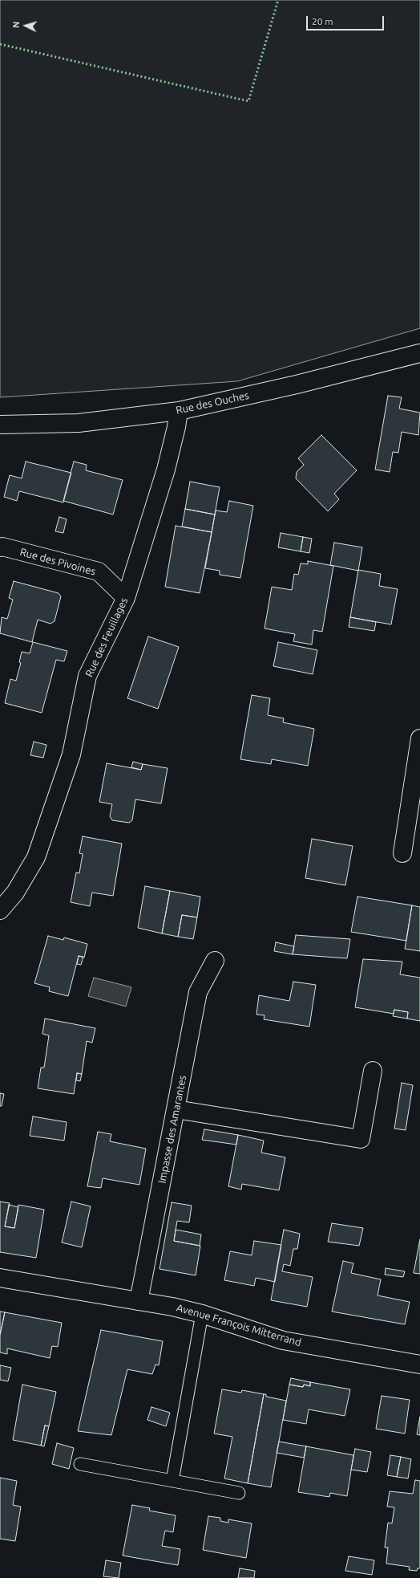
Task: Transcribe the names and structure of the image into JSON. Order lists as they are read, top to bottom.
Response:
{
  "streets": {
    "street": [
      "Rue des Ouches",
      "Rue des Pivoines",
      "Rue des Feuillages",
      "Impasse des Amarantes",
      "Avenue François Mitterrand"
    ]
  },
  "crossings": [
    ["Rue des Ouches", "Rue des Feuillages"],
    ["Rue des Pivoines", "Rue des Feuillages"],
    ["Impasse des Amarantes", "Avenue François Mitterrand"]
  ],
  "scale_bar": "20 m",
  "north": "left"
}
